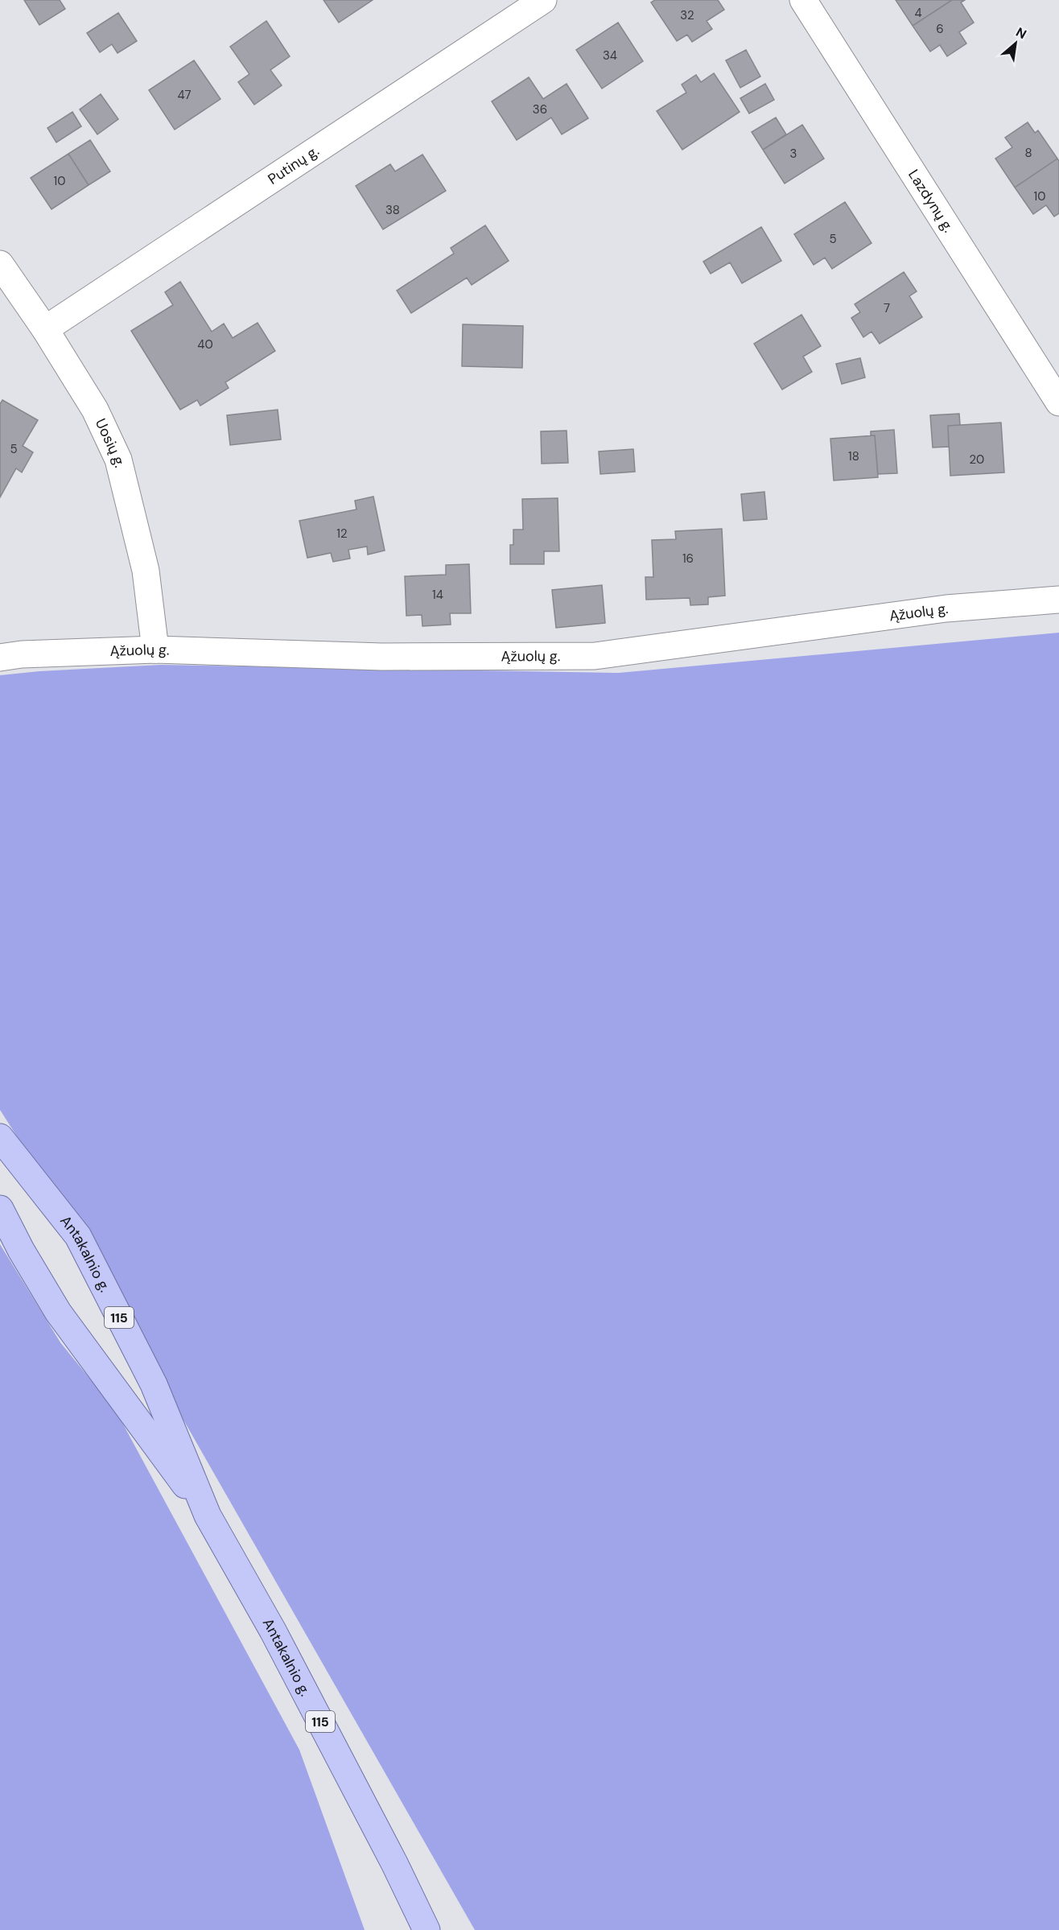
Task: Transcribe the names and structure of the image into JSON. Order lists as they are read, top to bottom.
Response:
{
  "streets": {
    "main road": ["Antakalnio g.", "115"],
    "street": [
      "Putinų g.",
      "Lazdynų g.",
      "Uosių g.",
      "Ąžuolų g."
    ]
  },
  "crossings": [
    ["Putinų g.", "Uosių g."],
    ["Uosių g.", "Ąžuolų g."]
  ],
  "house_numbers": [
    "4",
    "32",
    "6",
    "34",
    "47",
    "36",
    "8",
    "3",
    "10",
    "10",
    "38",
    "5",
    "7",
    "40",
    "5",
    "18",
    "20",
    "12",
    "16",
    "14"
  ],
  "north": "top right"
}
